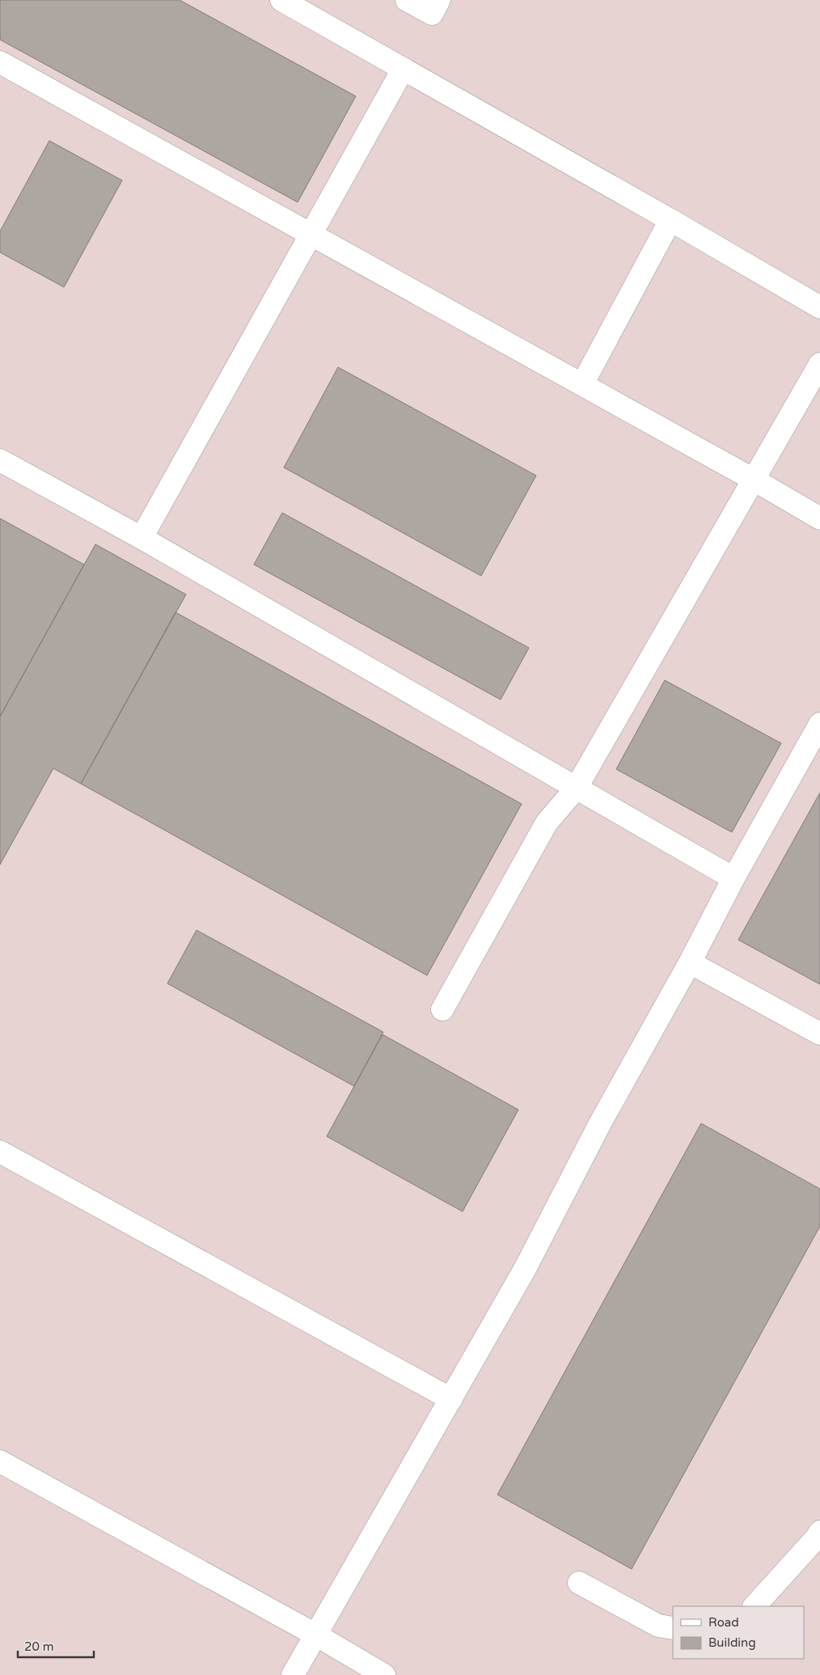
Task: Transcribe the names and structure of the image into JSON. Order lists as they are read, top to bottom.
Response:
{
  "legend": ["Road", "Building"],
  "scale_bar": "20 m"
}
